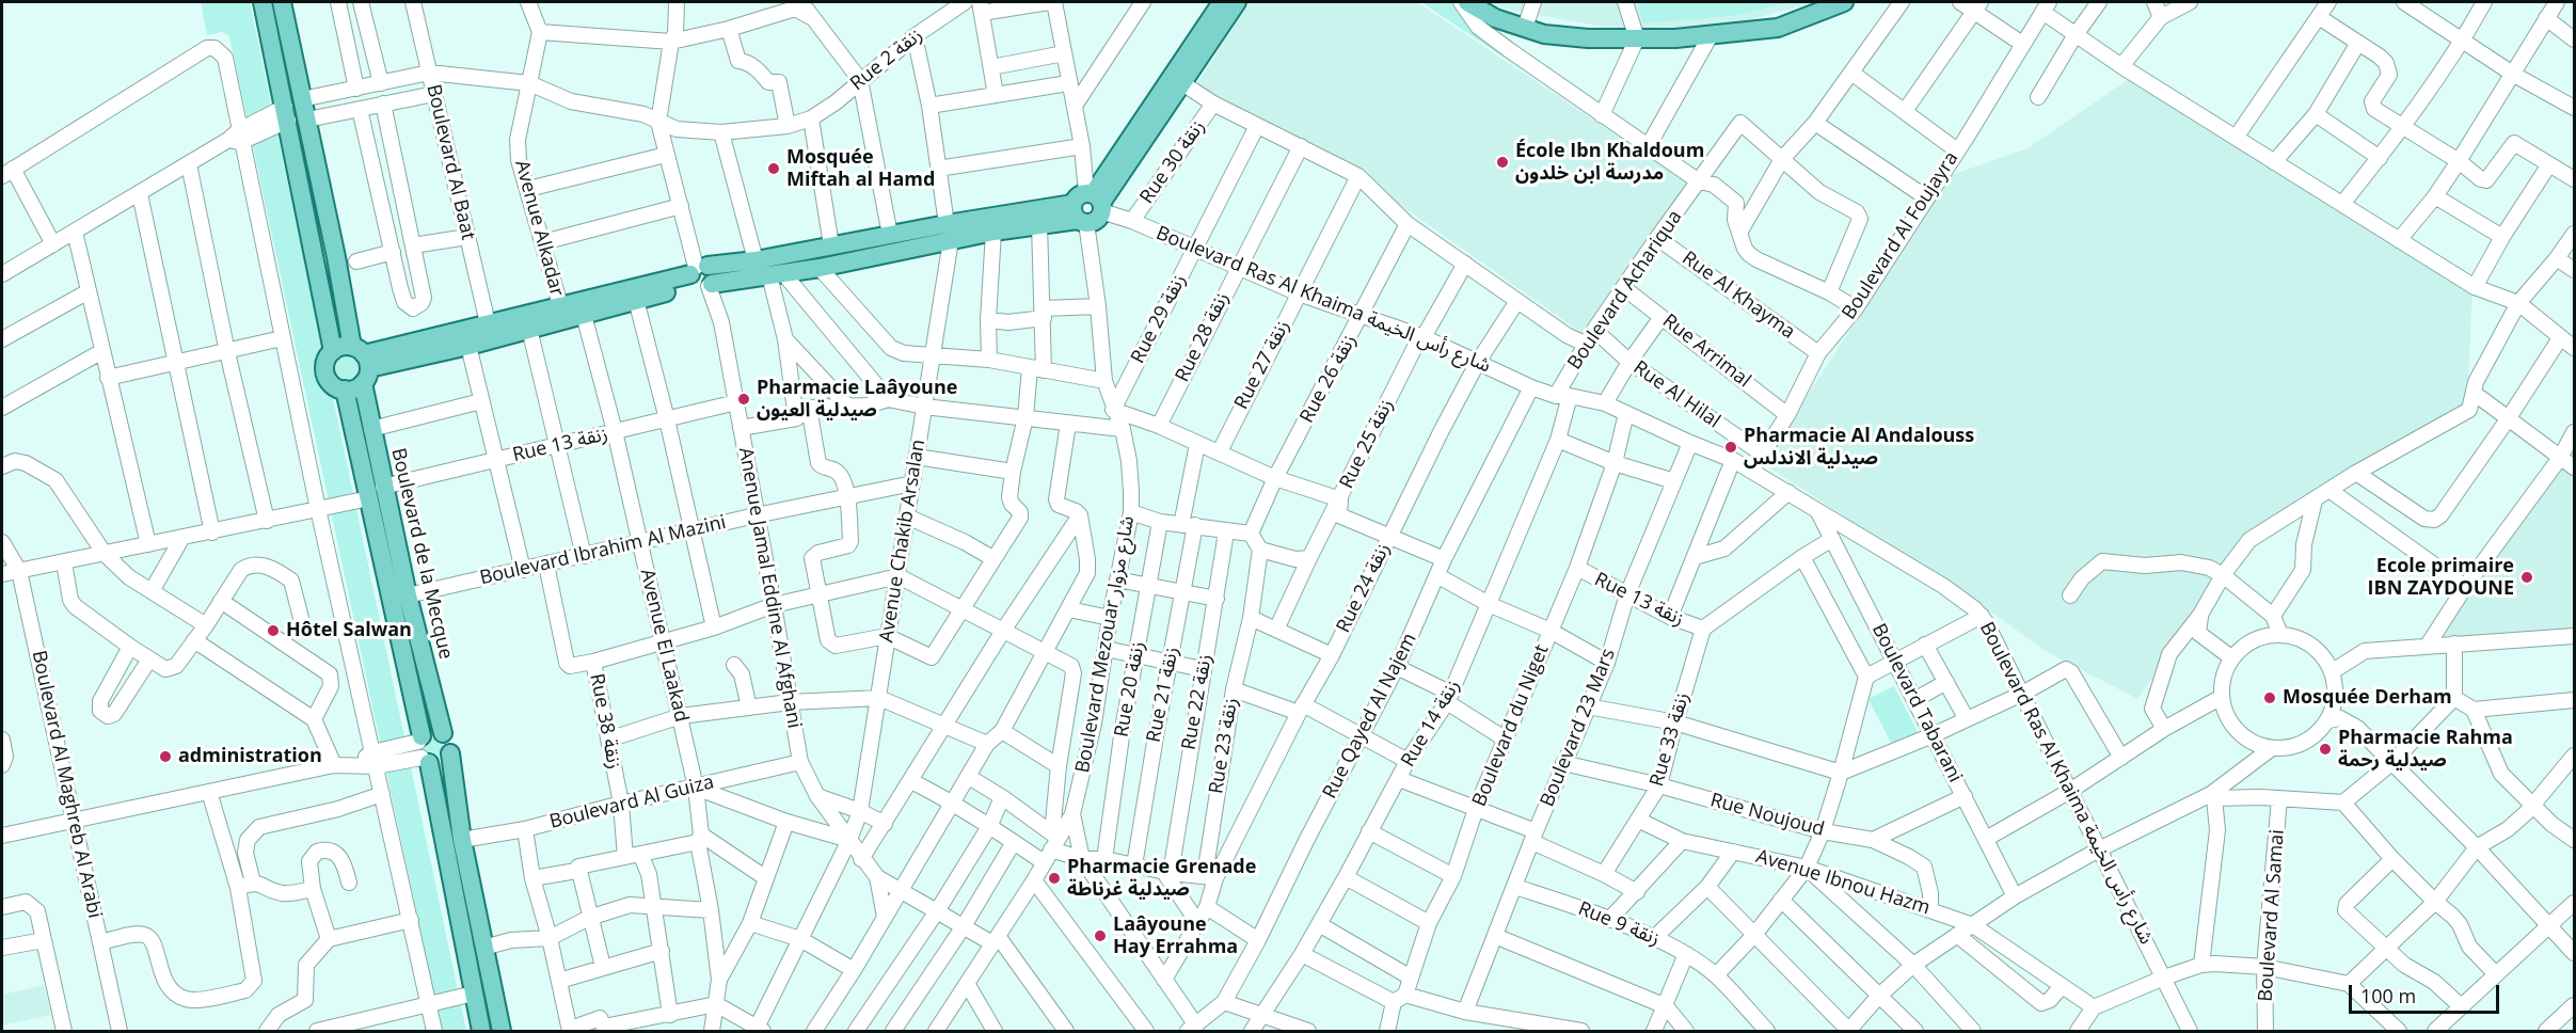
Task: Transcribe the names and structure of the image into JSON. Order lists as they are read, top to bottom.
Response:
{
  "streets": {
    "main road": ["Boulevard de la Mecque"],
    "street": [
      "Rue 2 زنقة",
      "Boulevard Al Baat",
      "Rue 30 زنقة",
      "Avenue Alkadar",
      "Boulevard Al Foujayra",
      "Boulevard Achariqua",
      "Rue Al Khayma",
      "Boulevard Ras Al Khaima شارع رأس الخيمة",
      "Rue 29 زنقة",
      "Rue 28 زنقة",
      "Rue Arrimal",
      "Rue 27 زنقة",
      "Rue 26 زنقة",
      "Rue Al Hilal",
      "Rue 25 زنقة",
      "Rue 13 زنقة",
      "Avenue Chakib Arsalan",
      "Boulevard Ibrahim Al Mazini",
      "Anenue Jamal Eddine Al Afghani",
      "Rue 24 زنقة",
      "Boulevard Mezouar شارع مزوار",
      "Avenue El Laakad",
      "Rue 20 زنقة",
      "Rue 21 زنقة",
      "Rue 22 زنقة",
      "Boulevard Tabarani",
      "Rue Qayed Al Najem",
      "Rue 38 زنقة",
      "Rue 14 زنقة",
      "Boulevard du Niget",
      "Boulevard 23 Mars",
      "Rue 33 زنقة",
      "Rue 23 زنقة",
      "Boulevard Al Maghreb Al Arabi",
      "Boulevard Al Guiza",
      "Rue Noujoud",
      "Avenue Ibnou Hazm",
      "Boulevard Al Samai",
      "Rue 9 زنقة"
    ]
  },
  "crossings": [
    ["Rue 2 زنقة", "Boulevard Al Baat"],
    ["Rue 2 زنقة", "Avenue Alkadar"],
    ["Rue 2 زنقة", "Avenue Chakib Arsalan"],
    ["Rue 2 زنقة", "Boulevard de la Mecque"],
    ["Rue 2 زنقة", "Anenue Jamal Eddine Al Afghani"],
    ["Rue 30 زنقة", "Boulevard Ras Al Khaima شارع رأس الخيمة"],
    ["Boulevard Al Foujayra", "Rue Al Khayma"],
    ["Boulevard Al Foujayra", "Boulevard Ras Al Khaima شارع رأس الخيمة"],
    ["Boulevard Al Foujayra", "Rue Arrimal"],
    ["Boulevard Al Foujayra", "Rue Al Hilal"],
    ["Boulevard Achariqua", "Rue Al Khayma"],
    ["Boulevard Achariqua", "Boulevard Ras Al Khaima شارع رأس الخيمة"],
    ["Boulevard Achariqua", "Rue Arrimal"],
    ["Boulevard Achariqua", "Rue Al Hilal"],
    ["Boulevard Achariqua", "Rue 14 زنقة"],
    ["Boulevard Ras Al Khaima شارع رأس الخيمة", "Rue 29 زنقة"],
    ["Boulevard Ras Al Khaima شارع رأس الخيمة", "Rue 28 زنقة"],
    ["Boulevard Ras Al Khaima شارع رأس الخيمة", "Rue 27 زنقة"],
    ["Boulevard Ras Al Khaima شارع رأس الخيمة", "Rue 26 زنقة"],
    ["Boulevard Ras Al Khaima شارع رأس الخيمة", "Rue 25 زنقة"],
    ["Boulevard Ras Al Khaima شارع رأس الخيمة", "Rue 24 زنقة"],
    ["Boulevard Ras Al Khaima شارع رأس الخيمة", "Boulevard Mezouar شارع مزوار"],
    ["Boulevard Ras Al Khaima شارع رأس الخيمة", "Boulevard Tabarani"],
    ["Boulevard Ras Al Khaima شارع رأس الخيمة", "Rue Qayed Al Najem"],
    ["Boulevard Ras Al Khaima شارع رأس الخيمة", "Rue 14 زنقة"],
    ["Boulevard Ras Al Khaima شارع رأس الخيمة", "Boulevard du Niget"],
    ["Boulevard Ras Al Khaima شارع رأس الخيمة", "Boulevard 23 Mars"],
    ["Rue 29 زنقة", "Boulevard Mezouar شارع مزوار"],
    ["Rue 13 زنقة", "Boulevard de la Mecque"],
    ["Rue 13 زنقة", "Anenue Jamal Eddine Al Afghani"],
    ["Rue 13 زنقة", "Avenue El Laakad"],
    ["Rue 13 زنقة", "Boulevard du Niget"],
    ["Rue 13 زنقة", "Boulevard 23 Mars"],
    ["Rue 13 زنقة", "Rue 33 زنقة"],
    ["Avenue Chakib Arsalan", "Boulevard Ibrahim Al Mazini"],
    ["Avenue Chakib Arsalan", "Anenue Jamal Eddine Al Afghani"],
    ["Boulevard Ibrahim Al Mazini", "Boulevard de la Mecque"],
    ["Boulevard Ibrahim Al Mazini", "Anenue Jamal Eddine Al Afghani"],
    ["Boulevard Ibrahim Al Mazini", "Avenue El Laakad"],
    ["Boulevard Ibrahim Al Mazini", "Rue 38 زنقة"],
    ["Anenue Jamal Eddine Al Afghani", "Boulevard Al Guiza"],
    ["Rue 24 زنقة", "Rue 23 زنقة"],
    ["Avenue El Laakad", "Boulevard Al Guiza"],
    ["Rue 38 زنقة", "Boulevard Al Guiza"],
    ["Boulevard 23 Mars", "Rue Noujoud"],
    ["Boulevard 23 Mars", "Rue 9 زنقة"],
    ["Rue 33 زنقة", "Rue Noujoud"],
    ["Rue 33 زنقة", "Avenue Ibnou Hazm"],
    ["Rue Noujoud", "Avenue Ibnou Hazm"]
  ],
  "places": [
    "École Ibn Khaldoum مدرسة ابن خلدون",
    "Mosquée Miftah al Hamd",
    "Pharmacie Laâyoune صيدلية العيون",
    "Pharmacie Al Andalouss صيدلية الاندلس",
    "Ecole primaire IBN ZAYDOUNE",
    "Hôtel Salwan",
    "Mosquée Derham",
    "Pharmacie Rahma صيدلية رحمة",
    "administration",
    "Pharmacie Grenade صيدلية غرناطة",
    "Laâyoune Hay Errahma"
  ],
  "scale_bar": "100 m"
}
